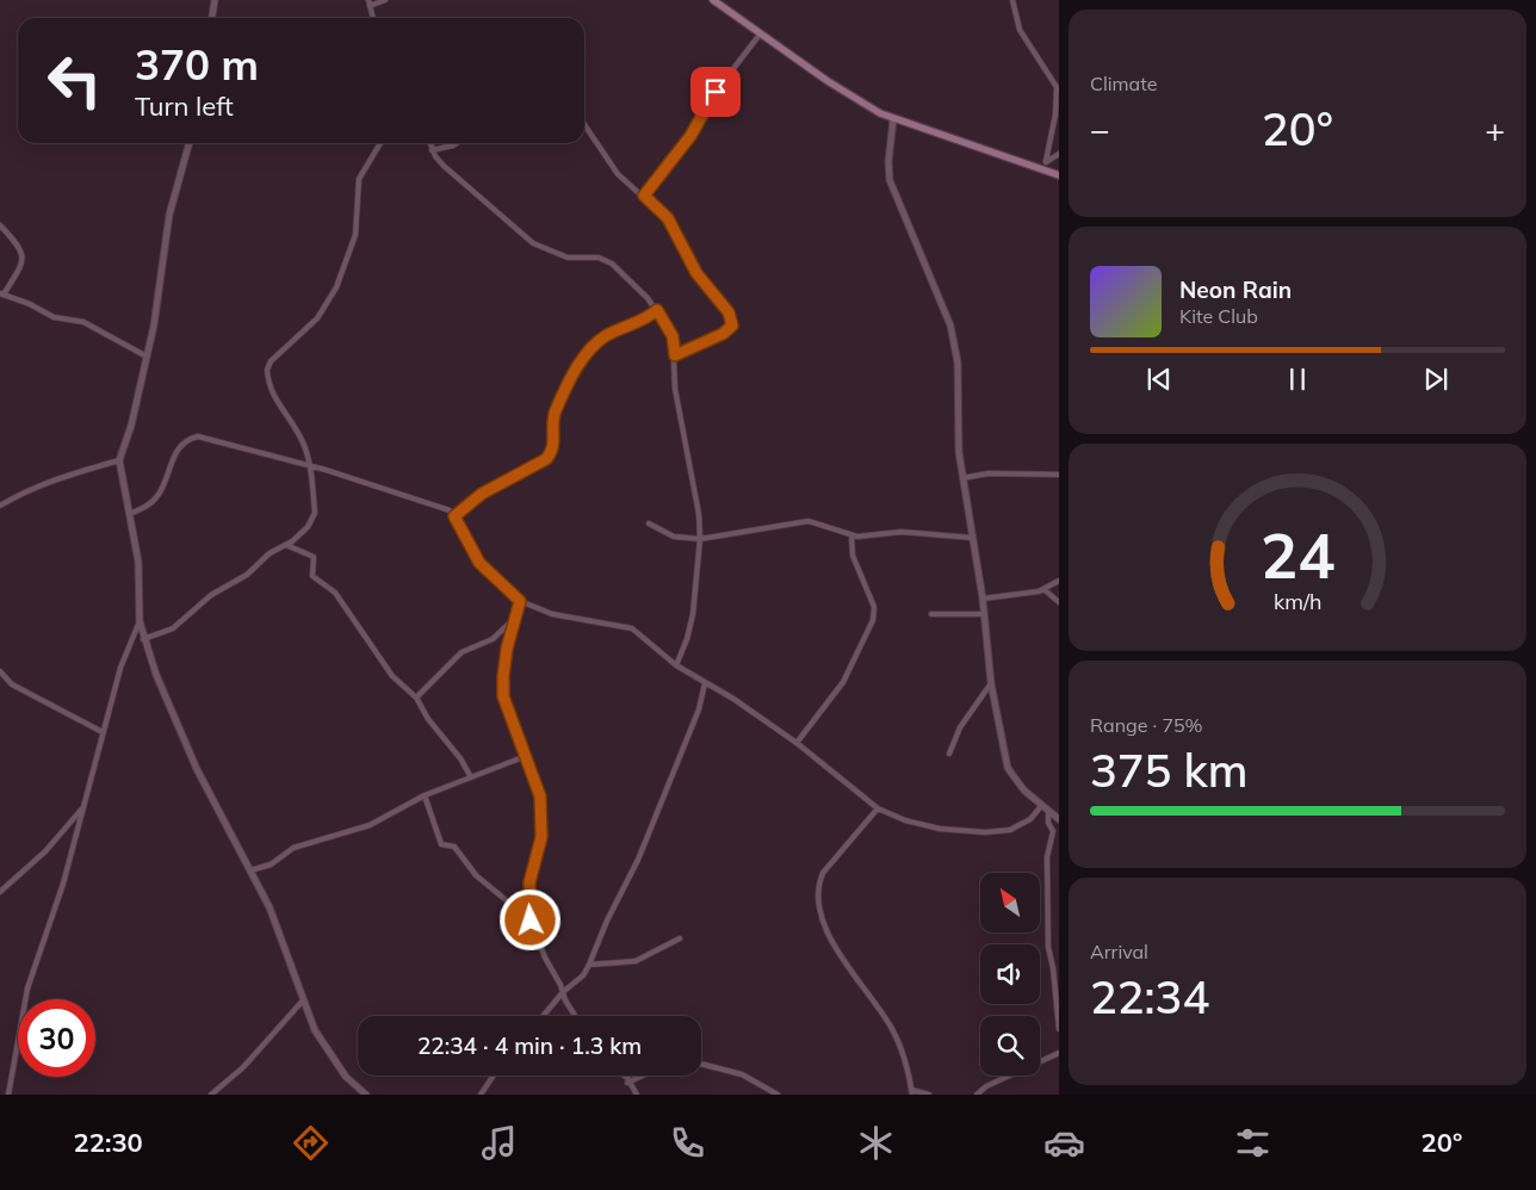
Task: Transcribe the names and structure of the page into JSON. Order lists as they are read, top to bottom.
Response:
{
  "north": "top left",
  "page": {
    "tile": [
      "Climate",
      ["Range · 75%", "375 km"],
      ["Arrival", "22:34"]
    ],
    "turn": ["370 m", "Turn left"],
    "heat": ["−", "20°", "+"],
    "song": ["Neon Rain", "Kite Club"],
    "limit": "30",
    "trip": "22:34 · 4 min · 1.3 km",
    "tabs": ["22:30", "20°"],
    "gauge": ["24", "km/h"]
  }
}
